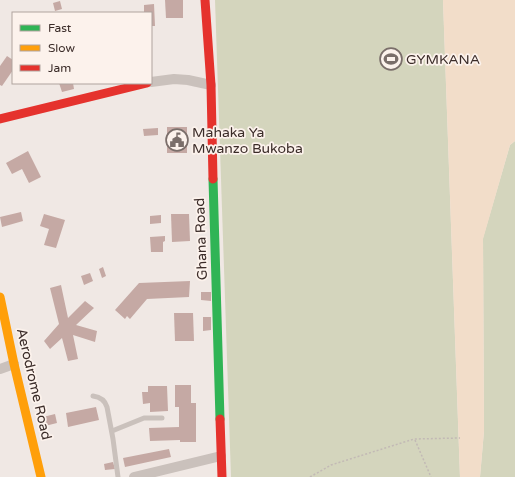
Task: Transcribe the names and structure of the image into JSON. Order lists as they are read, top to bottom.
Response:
{
  "streets": {
    "street": ["Ghana Road", "Aerodrome Road"]
  },
  "places": {
    "sports": ["GYMKANA"],
    "public building": ["Mahaka Ya Mwanzo Bukoba"]
  },
  "legend": ["Fast", "Slow", "Jam"]
}
